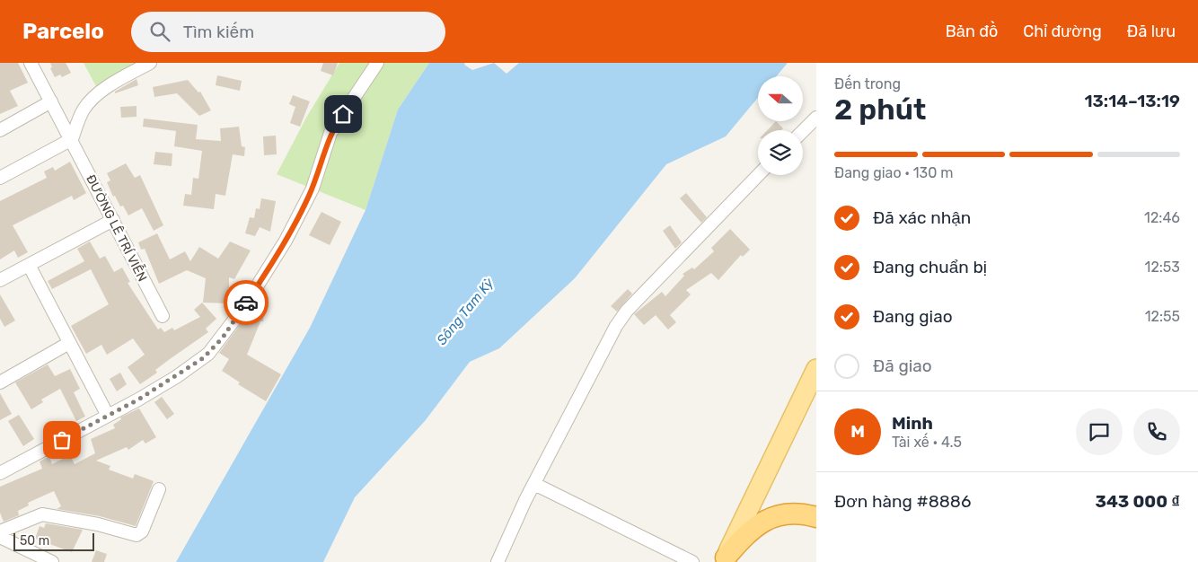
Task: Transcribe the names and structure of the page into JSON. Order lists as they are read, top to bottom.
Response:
{
  "streets": {
    "street": ["ĐƯỜNG LÊ TRÍ VIỄN"]
  },
  "water": ["Sông Tam Kỳ"],
  "scale_bar": "50 m",
  "north": "left",
  "page": {
    "header": "Parcelo",
    "search": "Tìm kiếm",
    "nav": ["Bản đồ", "Chỉ đường", "Đã lưu"],
    "heading": ["2 phút", "Đến trong", "13:14–13:19"],
    "panel": [
      "Minh",
      "Tài xế · 4.5",
      "Đơn hàng #8886",
      "343 000 ₫"
    ],
    "bar": "Đang giao · 130 m",
    "list": [
      ["Đã xác nhận", "12:46"],
      ["Đang chuẩn bị", "12:53"],
      ["Đang giao", "12:55"],
      "Đã giao"
    ],
    "round": "M",
    "scale": "50 m"
  }
}
